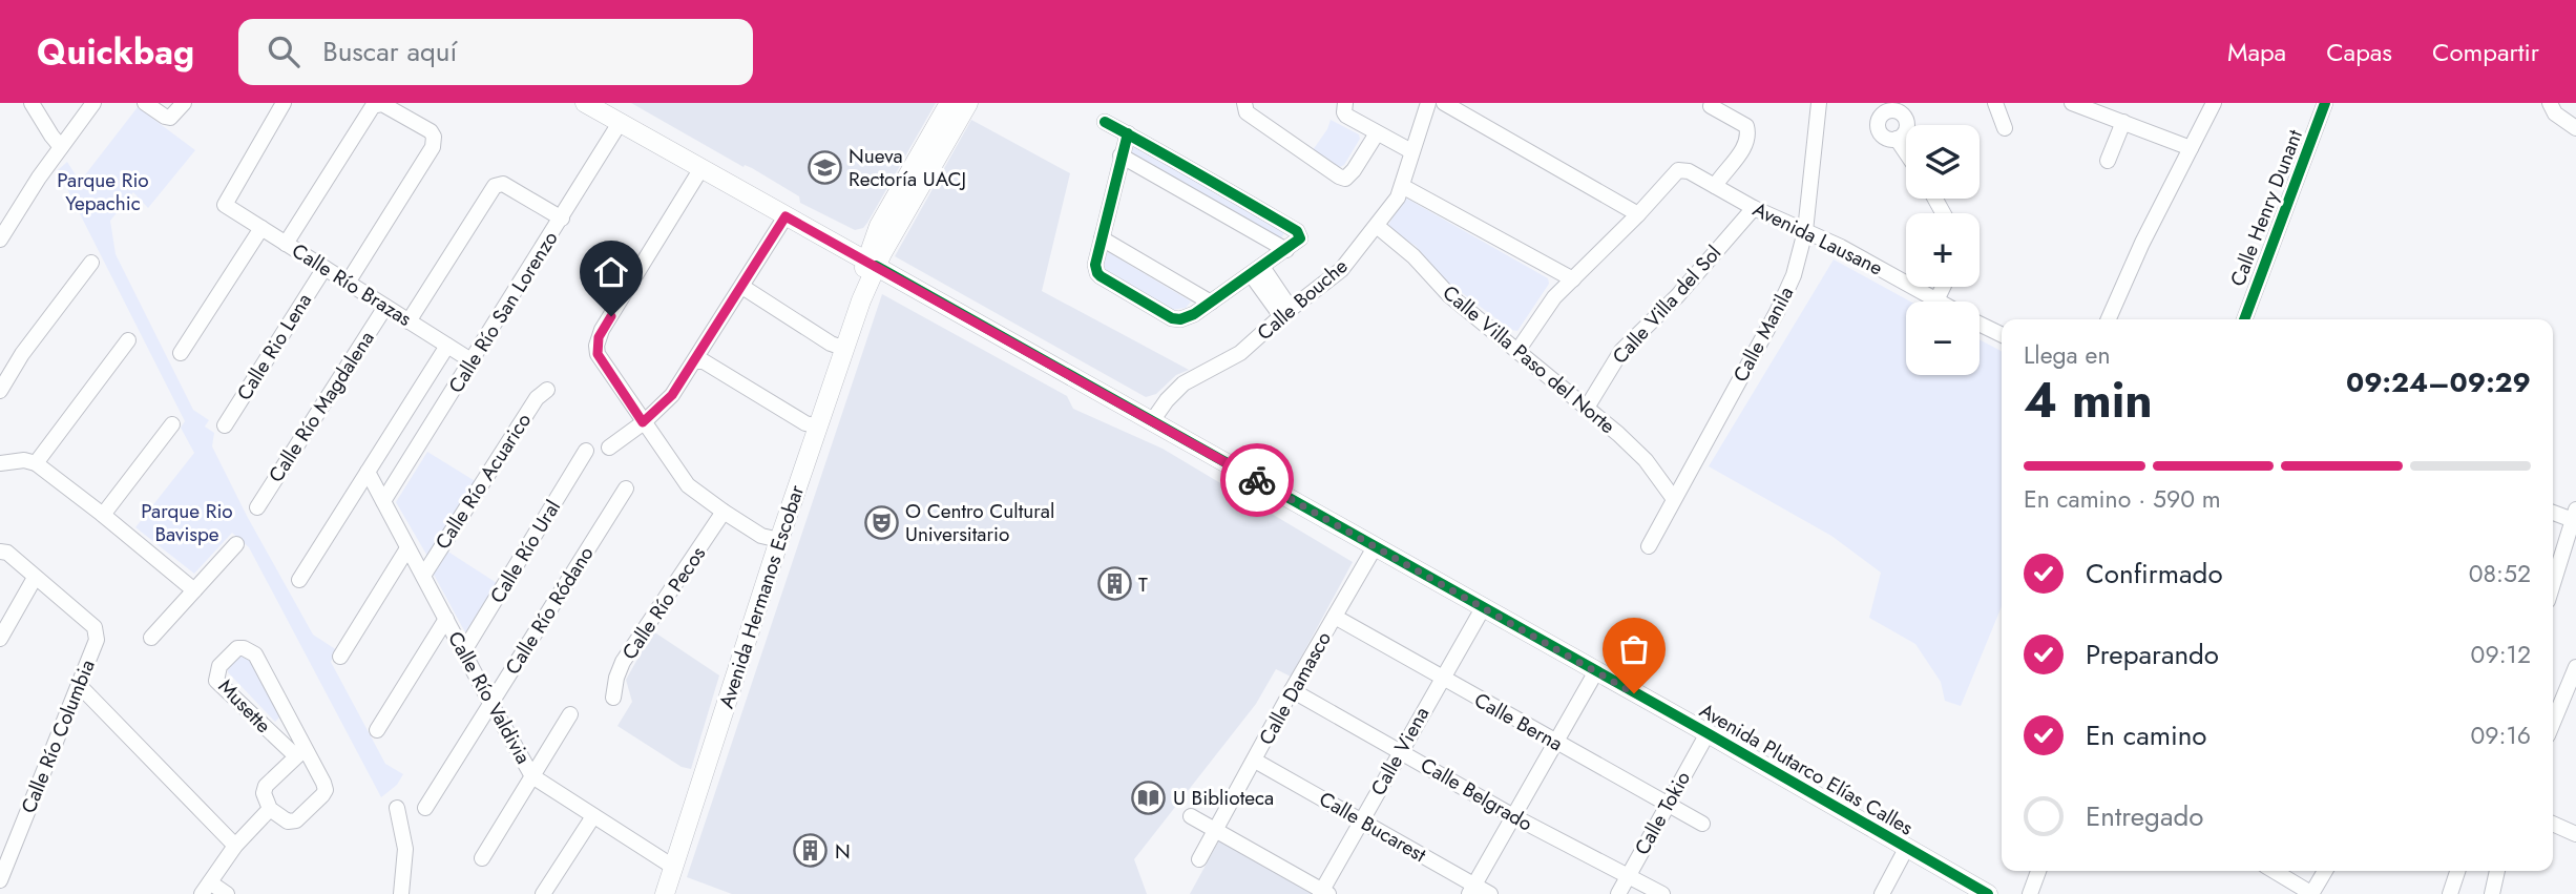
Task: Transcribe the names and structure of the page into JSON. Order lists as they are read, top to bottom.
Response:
{
  "streets": {
    "main road": ["Avenida Hermanos Escobar", "Avenida Plutarco Elías Calles"],
    "street": [
      "Calle Henry Dunant",
      "Avenida Lausane",
      "Calle Río Brazas",
      "Calle Bouche",
      "Calle Villa del Sol",
      "Calle Río San Lorenzo",
      "Calle Manila",
      "Calle Rio Lena",
      "Calle Villa Paso del Norte",
      "Calle Río Magdalena",
      "Calle Río Acuarico",
      "Calle Río Ural",
      "Calle Río Pecos",
      "Calle Río Ródano",
      "Calle Damasco",
      "Calle Río Valdivia",
      "Musette",
      "Calle Berna",
      "Calle Río Columbia",
      "Calle Viena",
      "Calle Belgrado",
      "Calle Tokio",
      "Calle Bucarest"
    ]
  },
  "crossings": [
    ["Avenida Lausane", "Calle Villa del Sol"],
    ["Avenida Lausane", "Calle Manila"],
    ["Calle Río Brazas", "Calle Río San Lorenzo"],
    ["Calle Río Brazas", "Calle Rio Lena"],
    ["Calle Río Brazas", "Calle Río Magdalena"],
    ["Calle Bouche", "Calle Villa Paso del Norte"],
    ["Calle Bouche", "Avenida Plutarco Elías Calles"],
    ["Calle Villa del Sol", "Calle Villa Paso del Norte"],
    ["Calle Río San Lorenzo", "Calle Río Valdivia"],
    ["Calle Río San Lorenzo", "Avenida Plutarco Elías Calles"],
    ["Calle Manila", "Calle Villa Paso del Norte"],
    ["Calle Río Acuarico", "Calle Río Valdivia"],
    ["Calle Río Ural", "Calle Río Valdivia"],
    ["Avenida Hermanos Escobar", "Calle Río Valdivia"],
    ["Avenida Hermanos Escobar", "Avenida Plutarco Elías Calles"],
    ["Calle Río Ródano", "Calle Río Valdivia"],
    ["Calle Damasco", "Calle Berna"],
    ["Calle Damasco", "Avenida Plutarco Elías Calles"],
    ["Calle Damasco", "Calle Belgrado"],
    ["Calle Damasco", "Calle Bucarest"],
    ["Calle Berna", "Calle Viena"],
    ["Calle Berna", "Calle Tokio"],
    ["Calle Viena", "Avenida Plutarco Elías Calles"],
    ["Calle Viena", "Calle Belgrado"],
    ["Calle Viena", "Calle Bucarest"],
    ["Avenida Plutarco Elías Calles", "Calle Tokio"],
    ["Calle Belgrado", "Calle Tokio"]
  ],
  "parks": ["Parque Rio Yepachic", "Parque Rio Bavispe"],
  "places": {
    "school or university": ["Nueva Rectoría UACJ"],
    "theatre": ["O Centro Cultural Universitario"],
    "building": ["T", "N"],
    "library": ["U Biblioteca"]
  },
  "page": {
    "header": "Quickbag",
    "search": "Buscar aquí",
    "nav": ["Mapa", "Capas", "Compartir"],
    "map_buttons": ["+", "−"],
    "heading": ["4 min", "Llega en", "09:24–09:29"],
    "bar": "En camino · 590 m",
    "list": [
      ["Confirmado", "08:52"],
      ["Preparando", "09:12"],
      ["En camino", "09:16"],
      "Entregado"
    ]
  }
}
